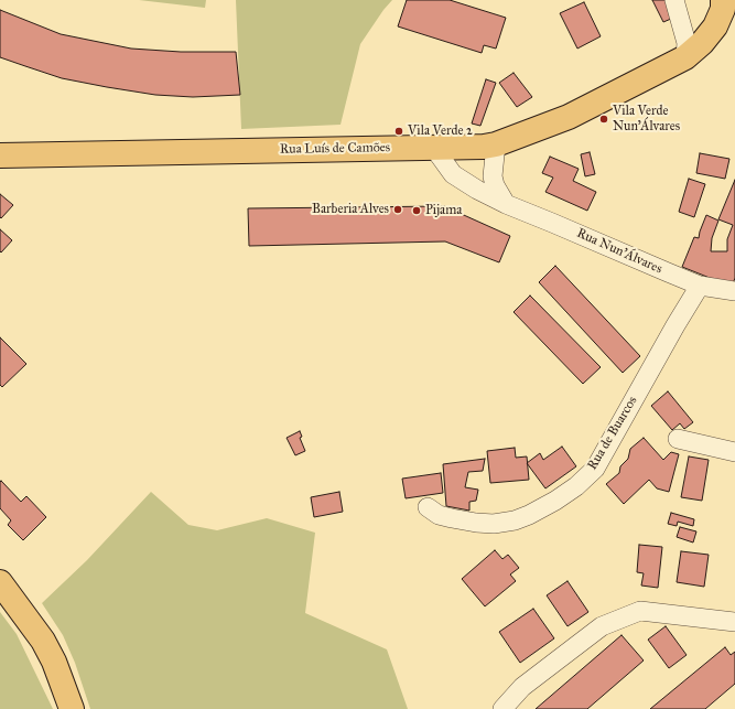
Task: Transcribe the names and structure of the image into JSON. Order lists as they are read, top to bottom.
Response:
{
  "streets": {
    "main road": ["Rua Luís de Camões"],
    "street": ["Rua Nun'Álvares", "Rua de Buarcos"]
  },
  "crossings": [
    ["Rua Luís de Camões", "Rua Nun'Álvares"],
    ["Rua Nun'Álvares", "Rua de Buarcos"]
  ],
  "places": [
    "Vila Verde Nun'Álvares",
    "Vila Verde 2",
    "Barberia Alves",
    "Pijama"
  ]
}
